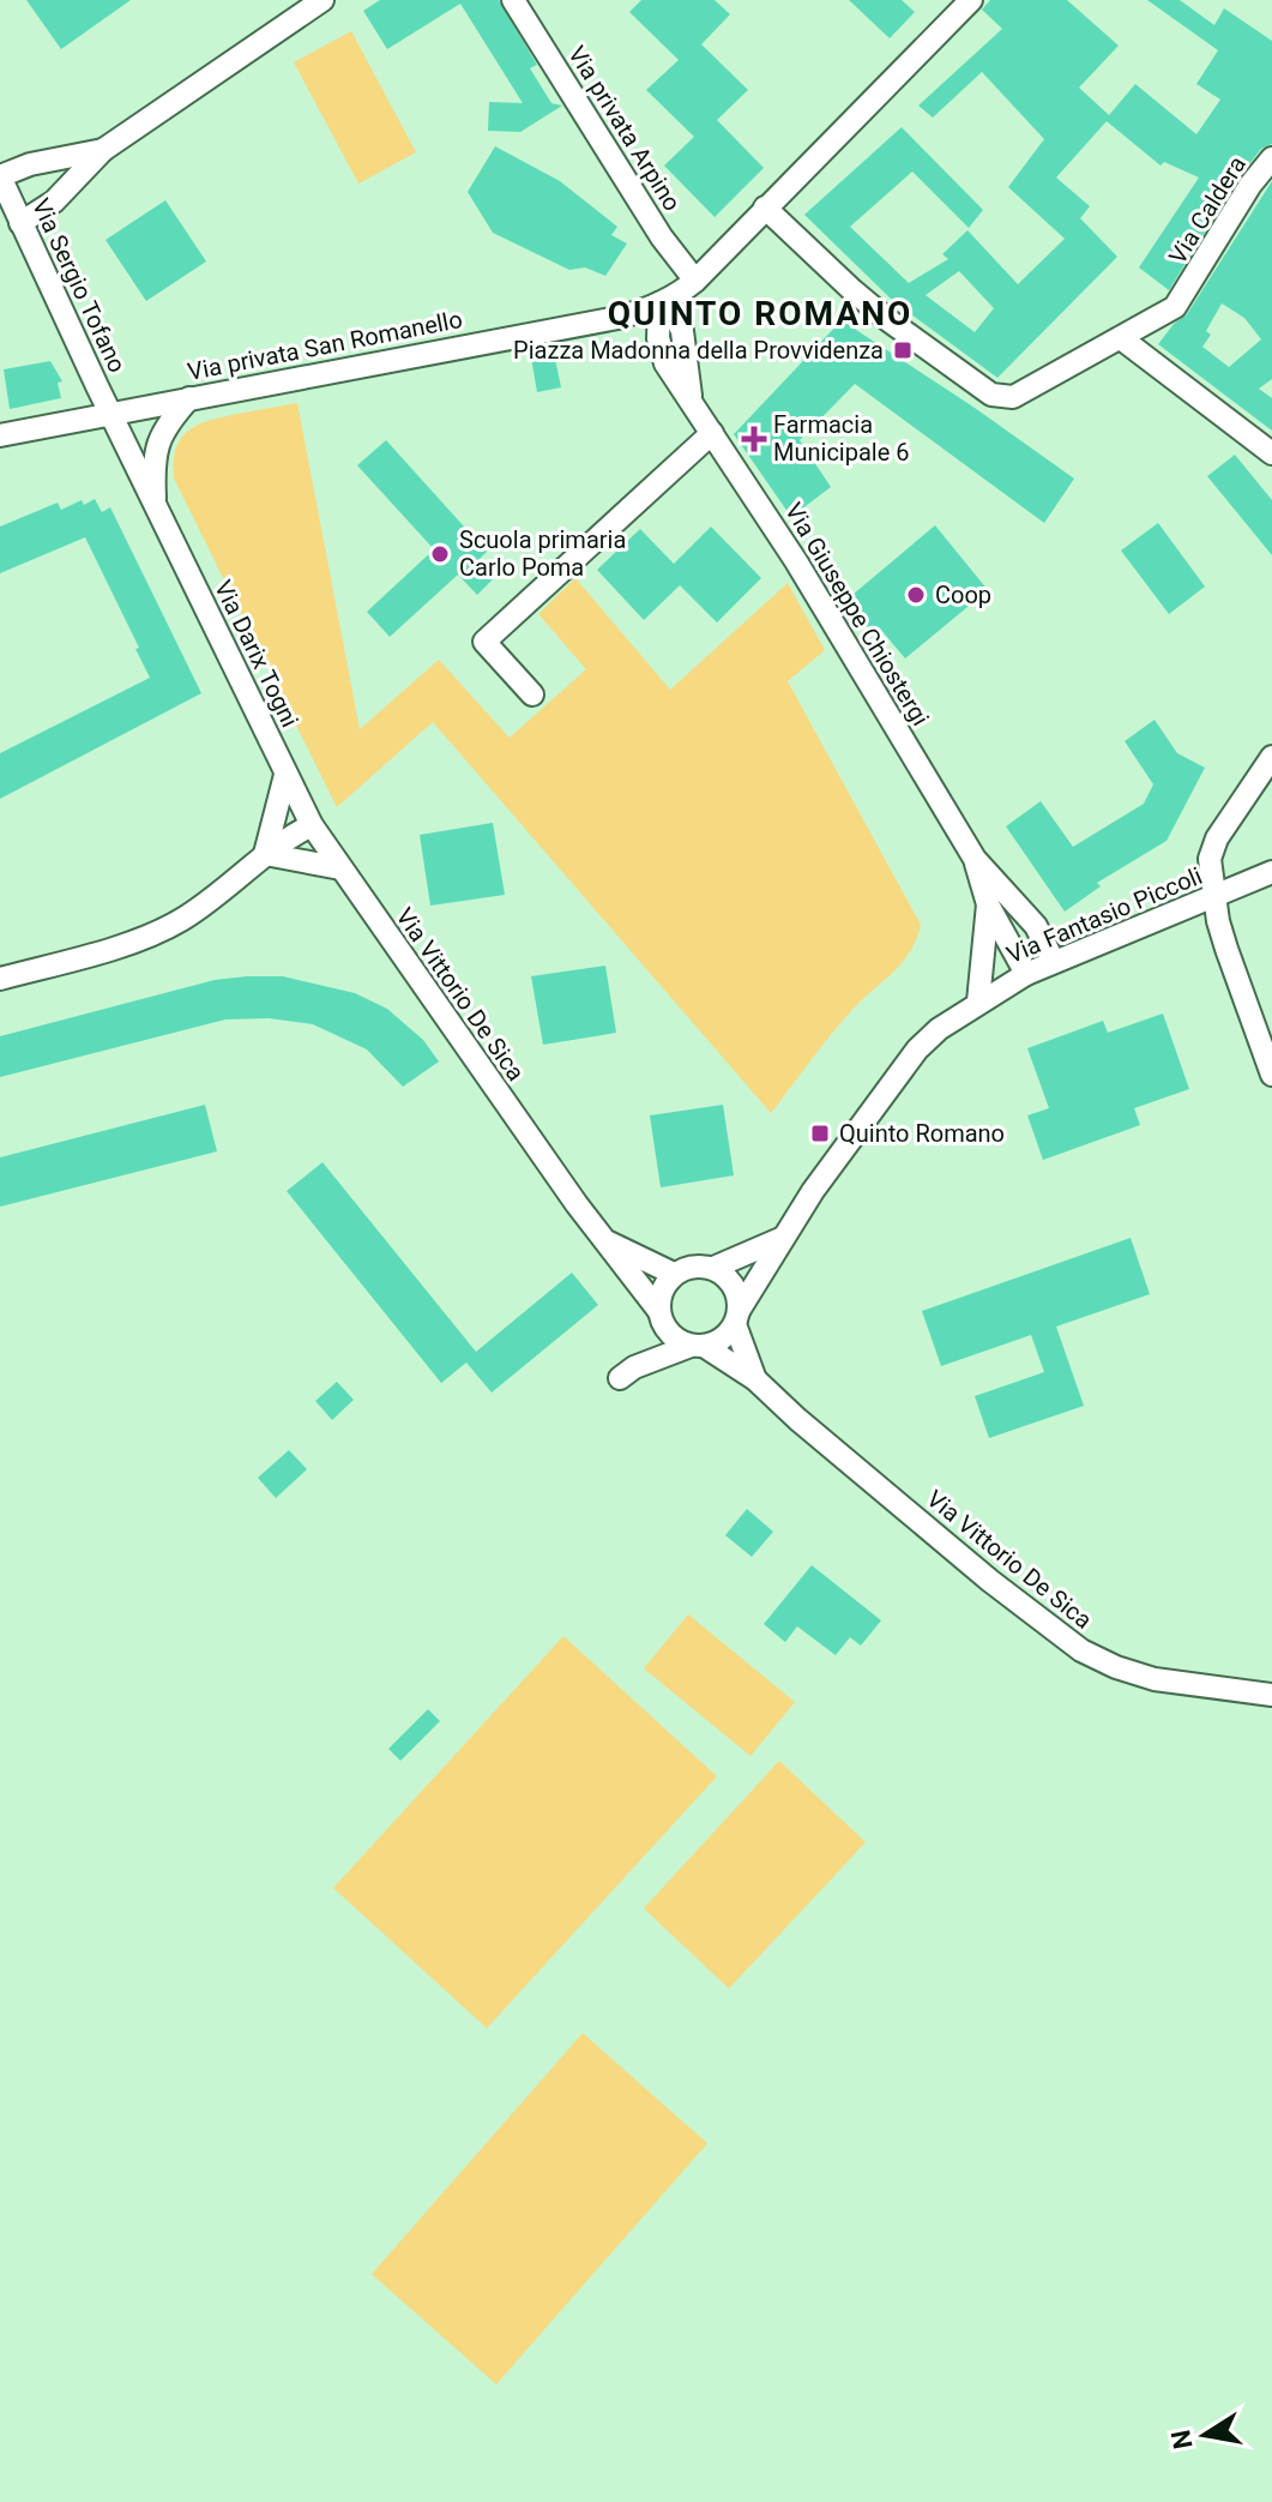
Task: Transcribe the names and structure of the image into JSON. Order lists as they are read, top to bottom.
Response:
{
  "streets": {
    "street": [
      "Via privata Arpino",
      "Via Caldera",
      "Via Sergio Tofano",
      "Via privata San Romanello",
      "Via Giuseppe Chiostergi",
      "Via Darix Togni",
      "Via Fantasio Piccoli",
      "Via Vittorio De Sica"
    ]
  },
  "crossings": [
    ["Via Sergio Tofano", "Via privata San Romanello"],
    ["Via Sergio Tofano", "Via Darix Togni"],
    ["Via privata San Romanello", "Via Giuseppe Chiostergi"],
    ["Via privata San Romanello", "Via Darix Togni"],
    ["Via Giuseppe Chiostergi", "Via Fantasio Piccoli"],
    ["Via Darix Togni", "Via Vittorio De Sica"],
    ["Via Fantasio Piccoli", "Via Vittorio De Sica"]
  ],
  "districts": ["QUINTO ROMANO"],
  "places": {
    "transit": ["Piazza Madonna della Provvidenza", "Quinto Romano"],
    "health": ["Farmacia Municipale 6"],
    "other": ["Scuola primaria Carlo Poma", "Coop"]
  },
  "north": "left"
}
